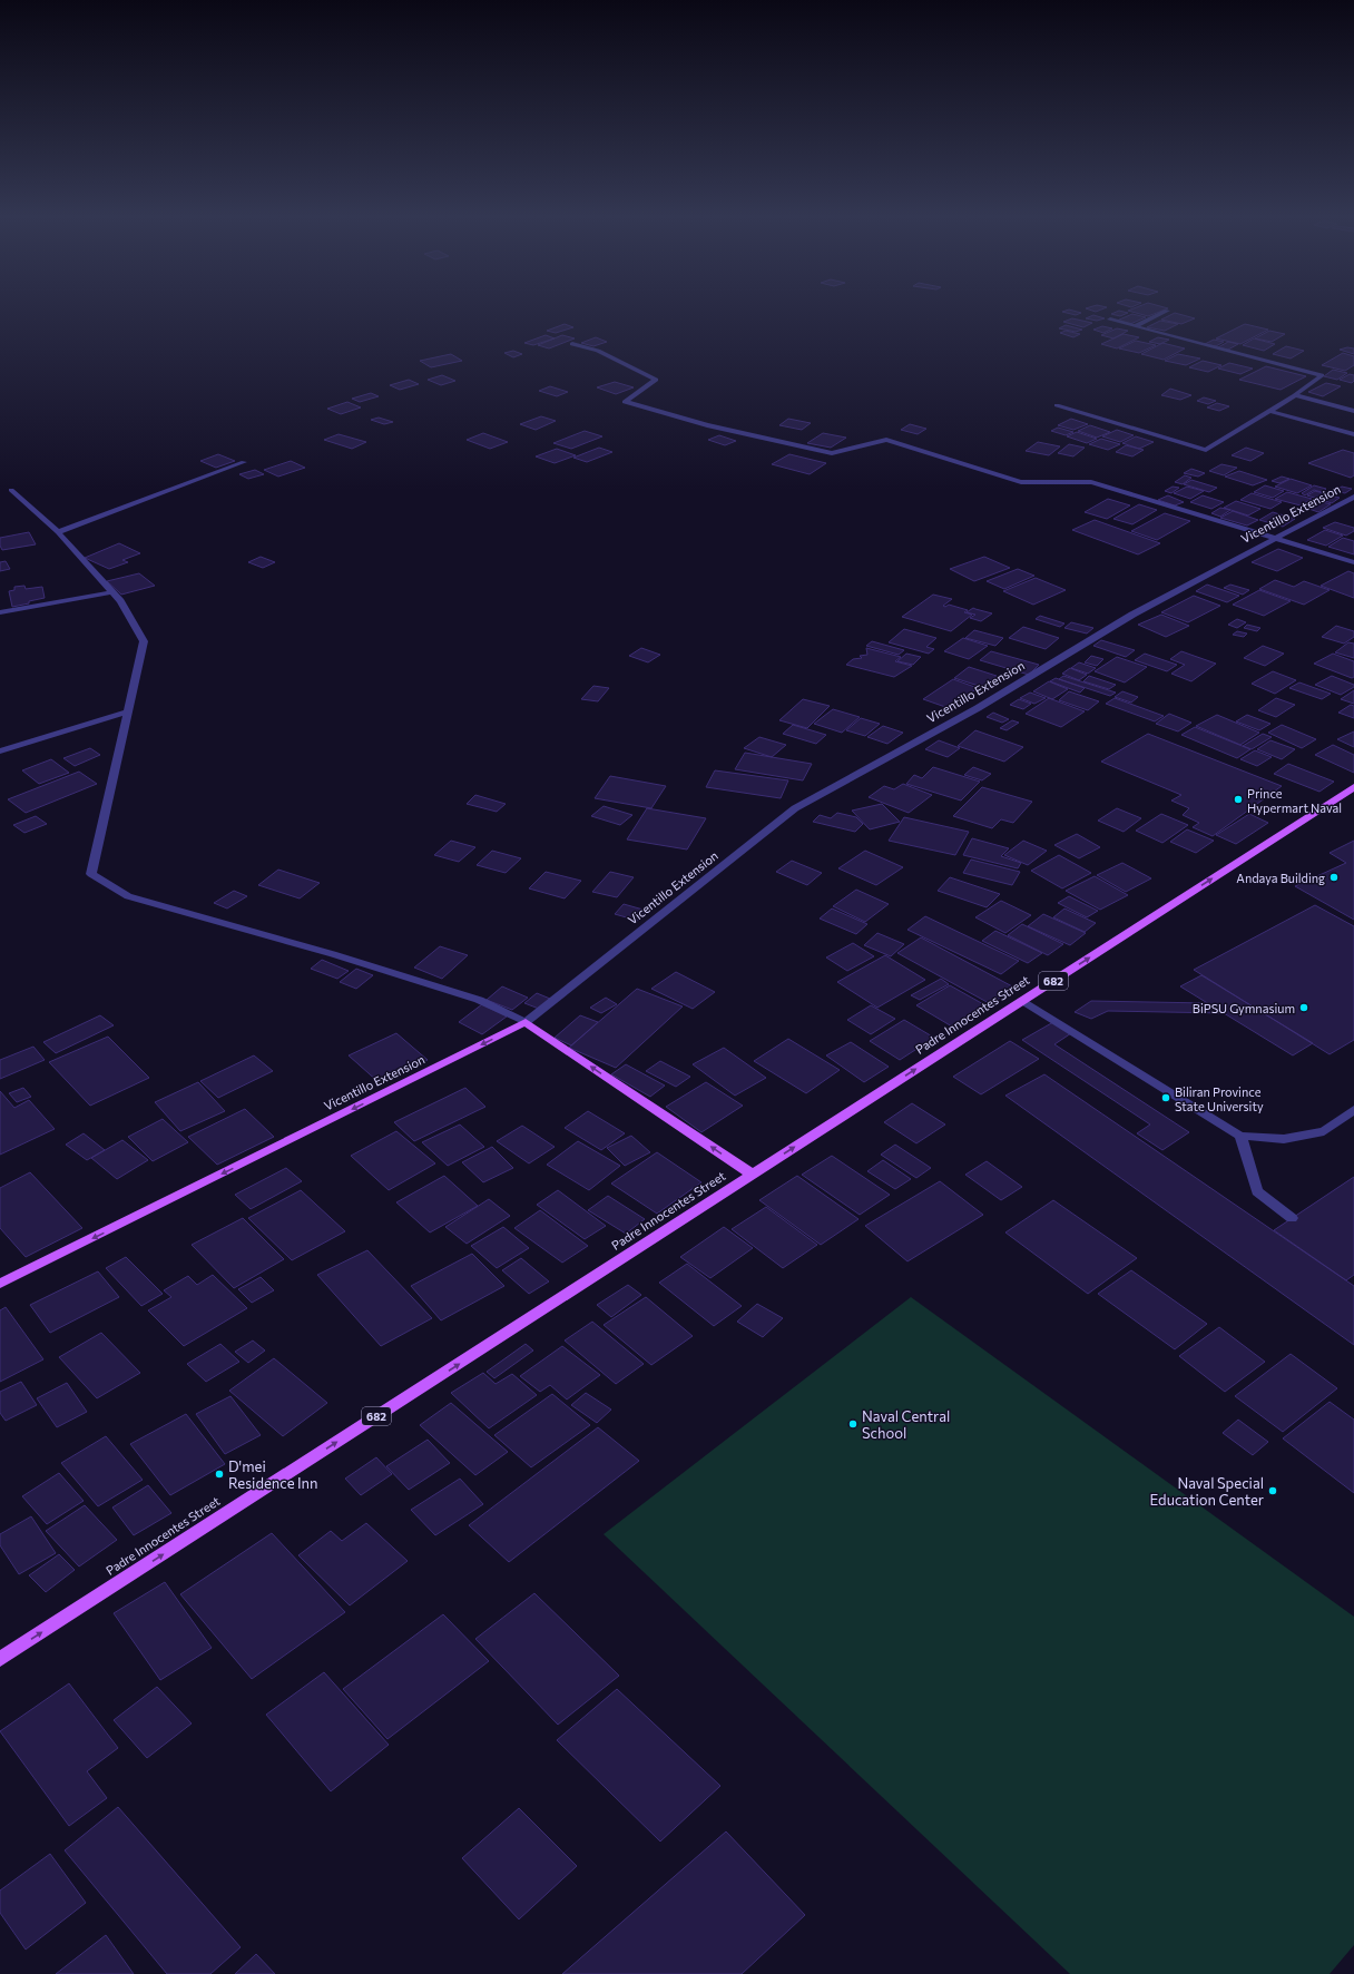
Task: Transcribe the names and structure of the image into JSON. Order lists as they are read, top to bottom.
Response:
{
  "streets": {
    "main road": ["Vicentillo Extension", "682", "Padre Innocentes Street"]
  },
  "one_way": ["Vicentillo Extension", "Padre Innocentes Street"],
  "places": [
    "Prince Hypermart Naval",
    "Andaya Building",
    "BiPSU Gymnasium",
    "Biliran Province State University",
    "Naval Central School",
    "D'mei Residence Inn",
    "Naval Special Education Center"
  ]
}
